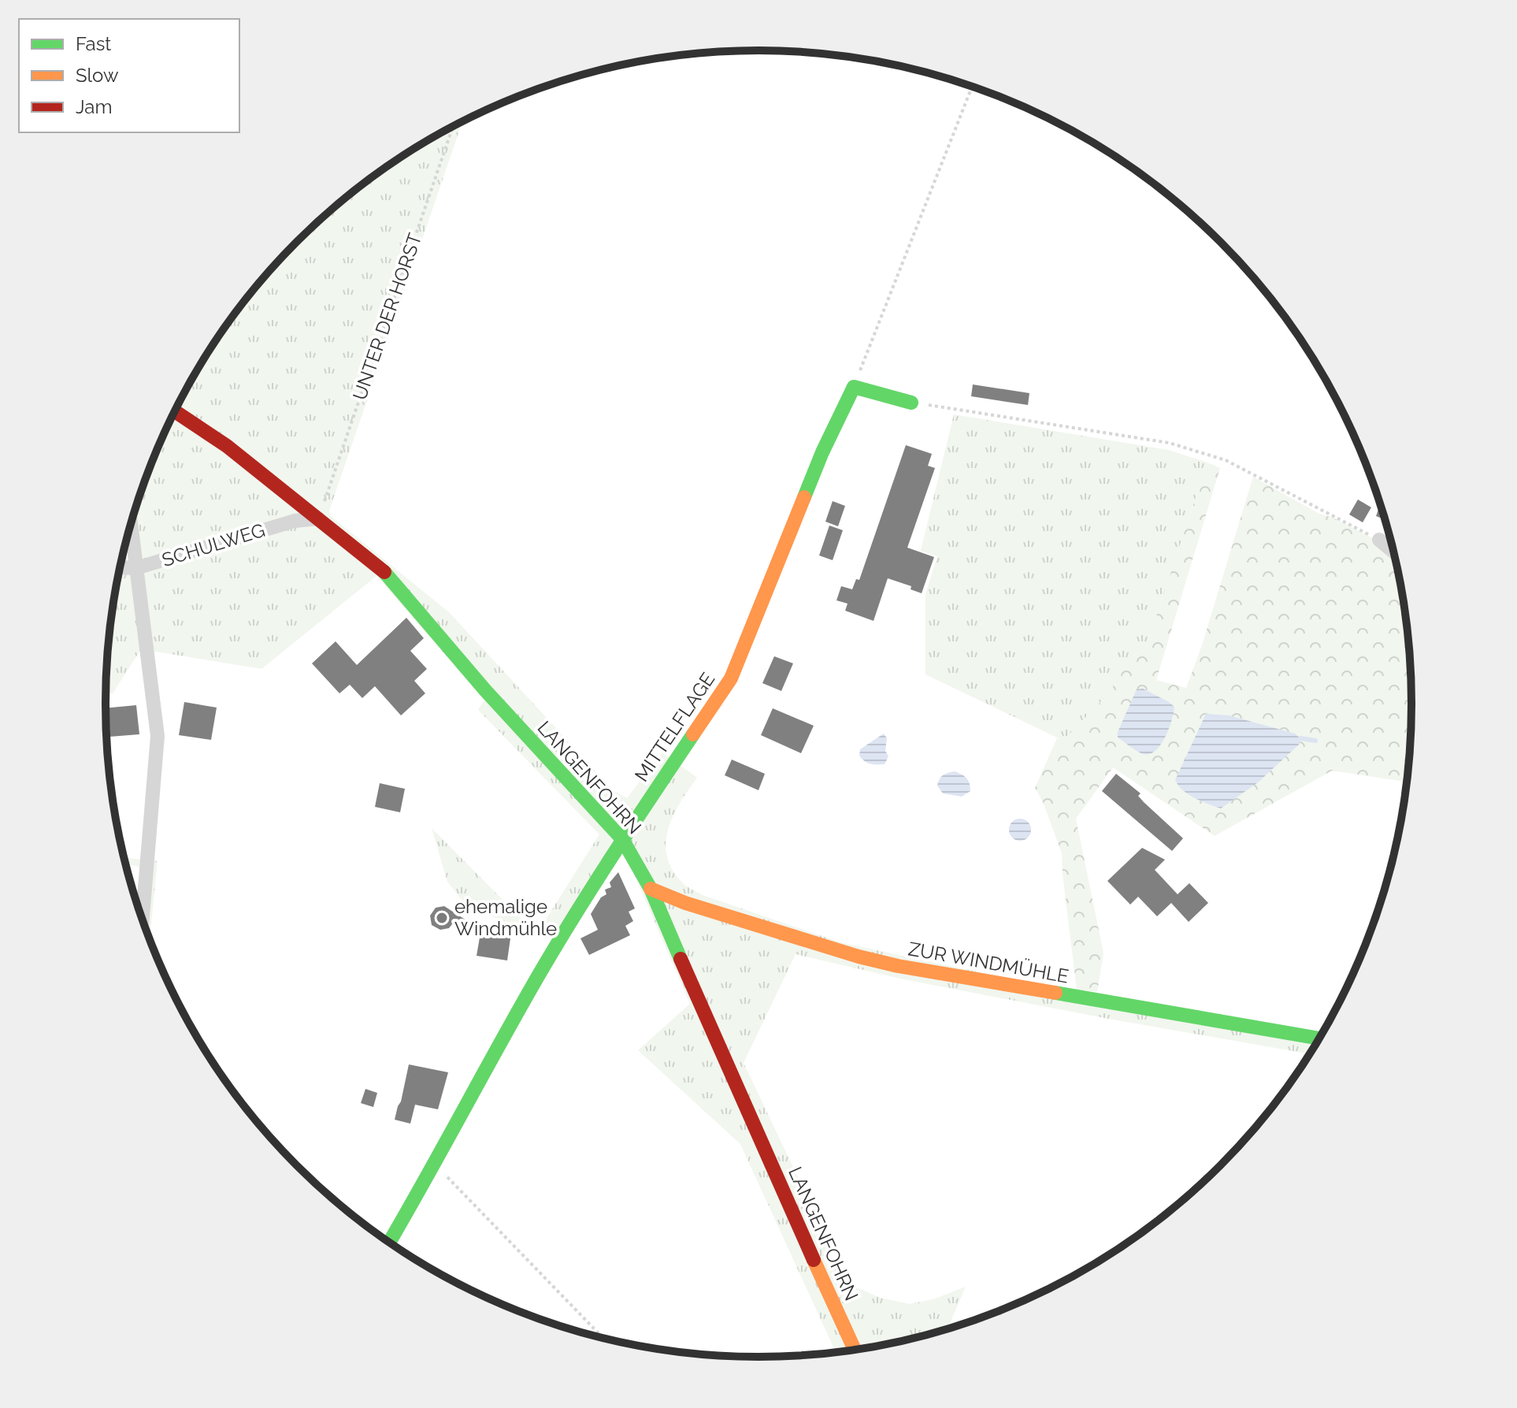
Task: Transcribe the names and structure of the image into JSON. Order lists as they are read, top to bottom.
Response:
{
  "streets": {
    "street": [
      "SCHULWEG",
      "MITTELFLAGE",
      "LANGENFOHRN",
      "ZUR WINDMÜHLE"
    ],
    "path": ["UNTER DER HORST"]
  },
  "crossings": [
    ["UNTER DER HORST", "SCHULWEG"],
    ["UNTER DER HORST", "LANGENFOHRN"],
    ["SCHULWEG", "LANGENFOHRN"],
    ["MITTELFLAGE", "LANGENFOHRN"],
    ["LANGENFOHRN", "ZUR WINDMÜHLE"]
  ],
  "places": ["ehemalige Windmühle"],
  "legend": ["Fast", "Slow", "Jam"]
}
